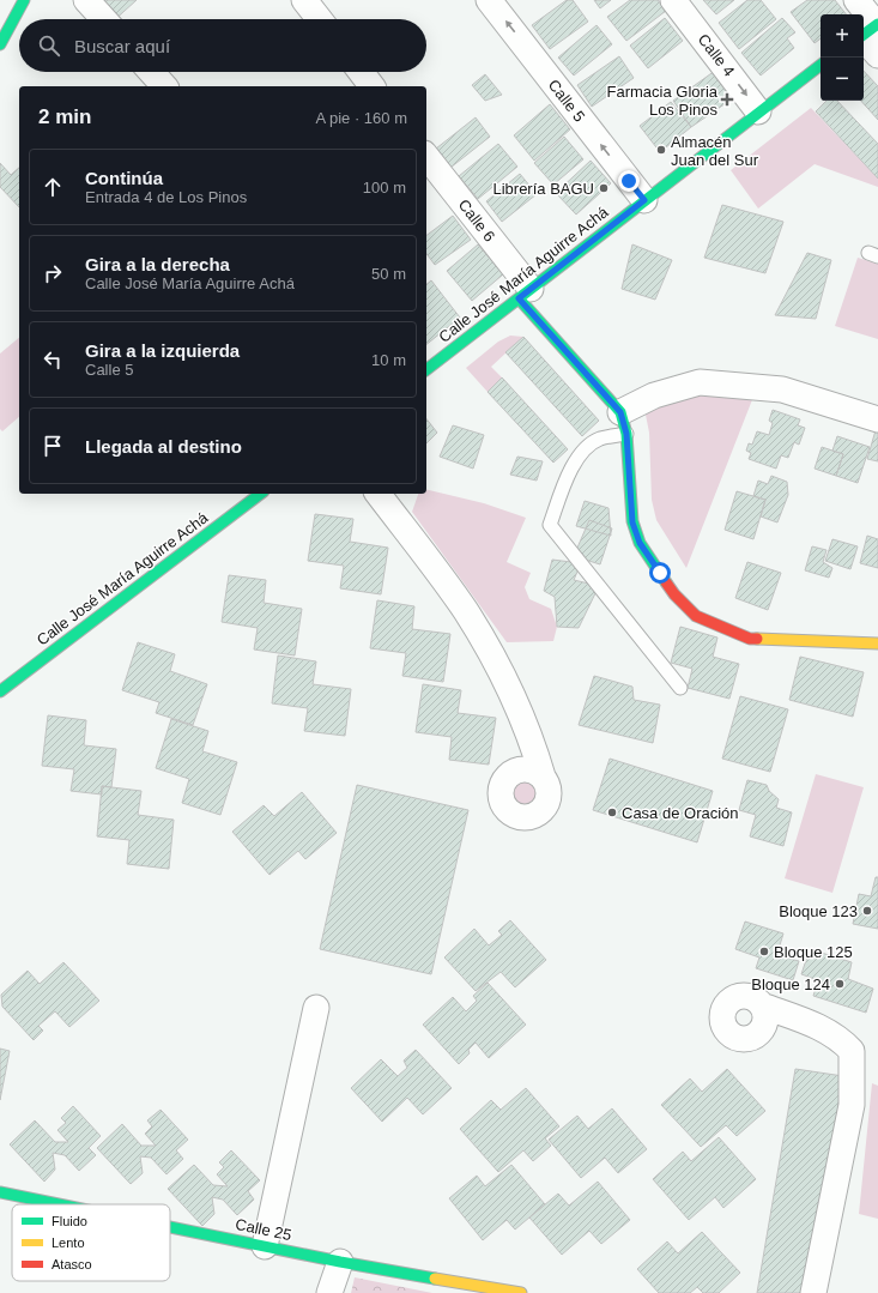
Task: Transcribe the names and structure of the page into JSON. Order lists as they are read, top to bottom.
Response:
{
  "streets": {
    "street": [
      "Calle 4",
      "Calle 5",
      "Calle 6",
      "Calle José María Aguirre Achá",
      "Calle 25"
    ]
  },
  "crossings": [
    ["Calle 4", "Calle José María Aguirre Achá"],
    ["Calle 5", "Calle José María Aguirre Achá"],
    ["Calle 6", "Calle José María Aguirre Achá"]
  ],
  "one_way": ["Calle 4", "Calle 5"],
  "places": {
    "health": ["Farmacia Gloria Los Pinos"],
    "other": [
      "Almacén Juan del Sur",
      "Librería BAGU",
      "Casa de Oración",
      "Bloque 123",
      "Bloque 125",
      "Bloque 124"
    ]
  },
  "legend": ["Fluido", "Lento", "Atasco"],
  "page": {
    "map_buttons": ["+", "−"],
    "search": "Buscar aquí",
    "heading": ["2 min", "A pie · 160 m"],
    "list": [
      ["Continúa", "Entrada 4 de Los Pinos", "100 m"],
      ["Gira a la derecha", "Calle José María Aguirre Achá", "50 m"],
      ["Gira a la izquierda", "Calle 5", "10 m"],
      "Llegada al destino"
    ]
  }
}
